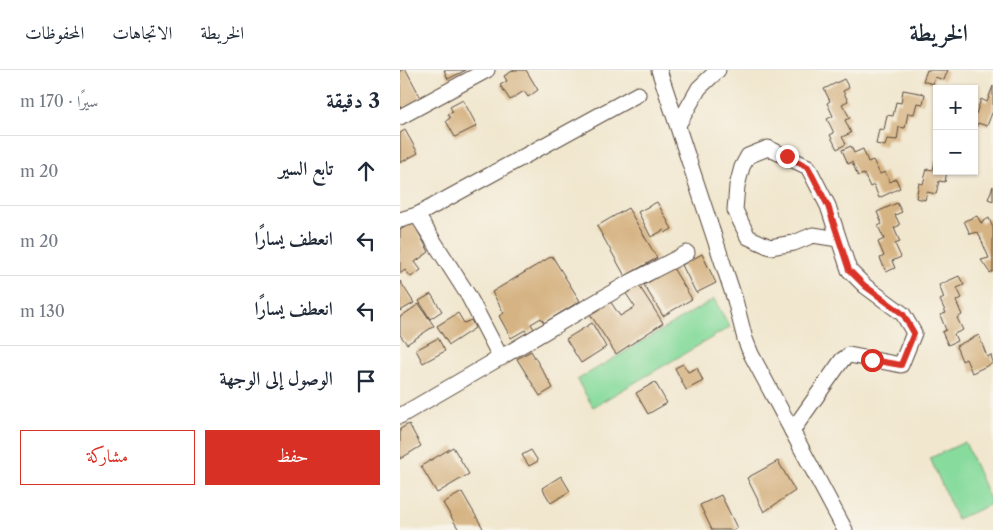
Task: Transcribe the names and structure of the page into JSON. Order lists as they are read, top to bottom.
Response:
{
  "page": {
    "header": "الخريطة",
    "nav": ["الخريطة", "الاتجاهات", "المحفوظات"],
    "heading": ["3 دقيقة", "سيرًا · 170 m"],
    "map_buttons": ["+", "−"],
    "list": [
      ["تابع السير", "20 m"],
      ["انعطف يسارًا", "20 m"],
      ["انعطف يسارًا", "130 m"],
      "الوصول إلى الوجهة"
    ],
    "buttons": ["حفظ", "مشاركة"]
  }
}
